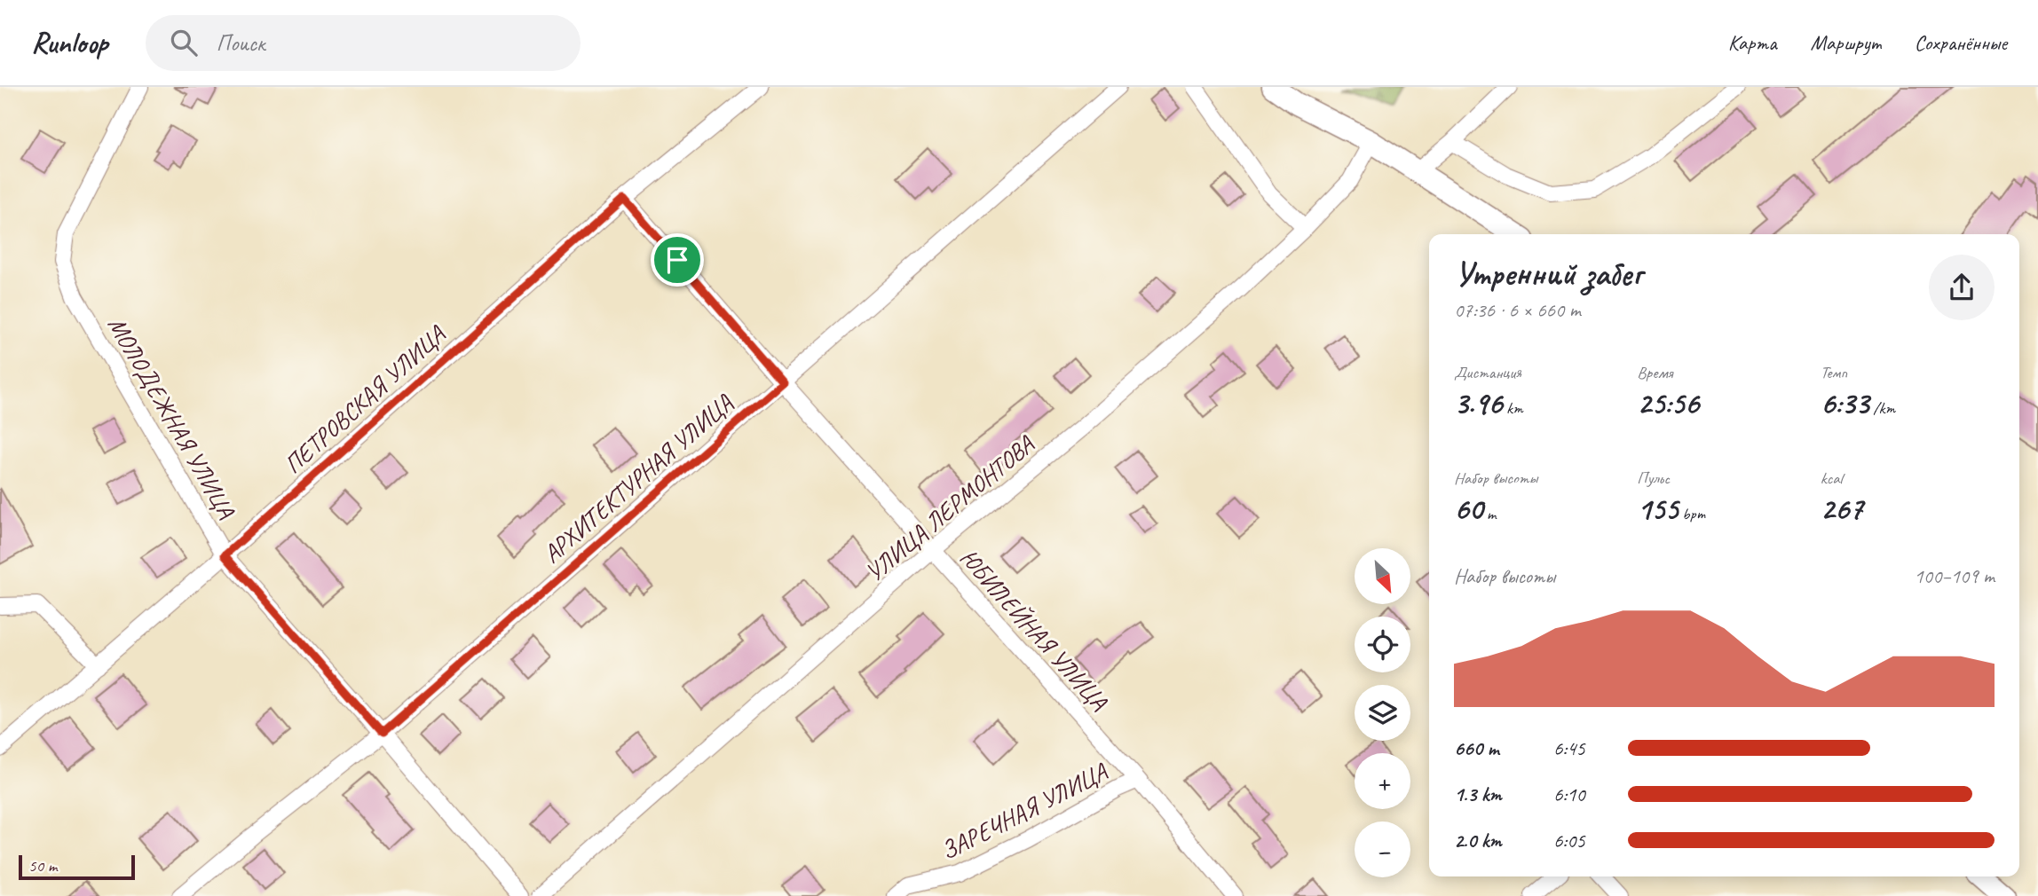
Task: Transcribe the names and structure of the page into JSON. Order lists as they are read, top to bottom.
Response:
{
  "streets": {
    "street": [
      "ПЕТРОВСКАЯ УЛИЦА",
      "МОЛОДЕЖНАЯ УЛИЦА",
      "АРХИТЕКТУРНАЯ УЛИЦА",
      "УЛИЦА ЛЕРМОНТОВА",
      "ЮБИЛЕЙНАЯ УЛИЦА",
      "ЗАРЕЧНАЯ УЛИЦА"
    ]
  },
  "crossings": [
    ["ПЕТРОВСКАЯ УЛИЦА", "МОЛОДЕЖНАЯ УЛИЦА"],
    ["ПЕТРОВСКАЯ УЛИЦА", "ЮБИЛЕЙНАЯ УЛИЦА"],
    ["МОЛОДЕЖНАЯ УЛИЦА", "АРХИТЕКТУРНАЯ УЛИЦА"],
    ["АРХИТЕКТУРНАЯ УЛИЦА", "ЮБИЛЕЙНАЯ УЛИЦА"],
    ["УЛИЦА ЛЕРМОНТОВА", "ЮБИЛЕЙНАЯ УЛИЦА"],
    ["ЮБИЛЕЙНАЯ УЛИЦА", "ЗАРЕЧНАЯ УЛИЦА"]
  ],
  "scale_bar": "50 m",
  "north": "bottom right",
  "page": {
    "header": "Runloop",
    "search": "Поиск",
    "nav": ["Карта", "Маршрут", "Сохранённые"],
    "heading": ["Утренний забег", "07:36 · 6 × 660 m"],
    "stats": [
      ["Дистанция", "3.96 km"],
      ["Время", "25:56"],
      ["Темп", "6:33 /km"],
      ["Набор высоты", "60 m"],
      ["Пульс", "155 bpm"],
      ["kcal", "267"]
    ],
    "map_buttons": ["+", "−"],
    "chart": ["Набор высоты", "100–109 m"],
    "list": [
      {
        "name": "660 m",
        "note": "6:45"
      },
      {
        "name": "1.3 km",
        "note": "6:10"
      },
      {
        "name": "2.0 km",
        "note": "6:05"
      }
    ],
    "scale": "50 m"
  }
}
